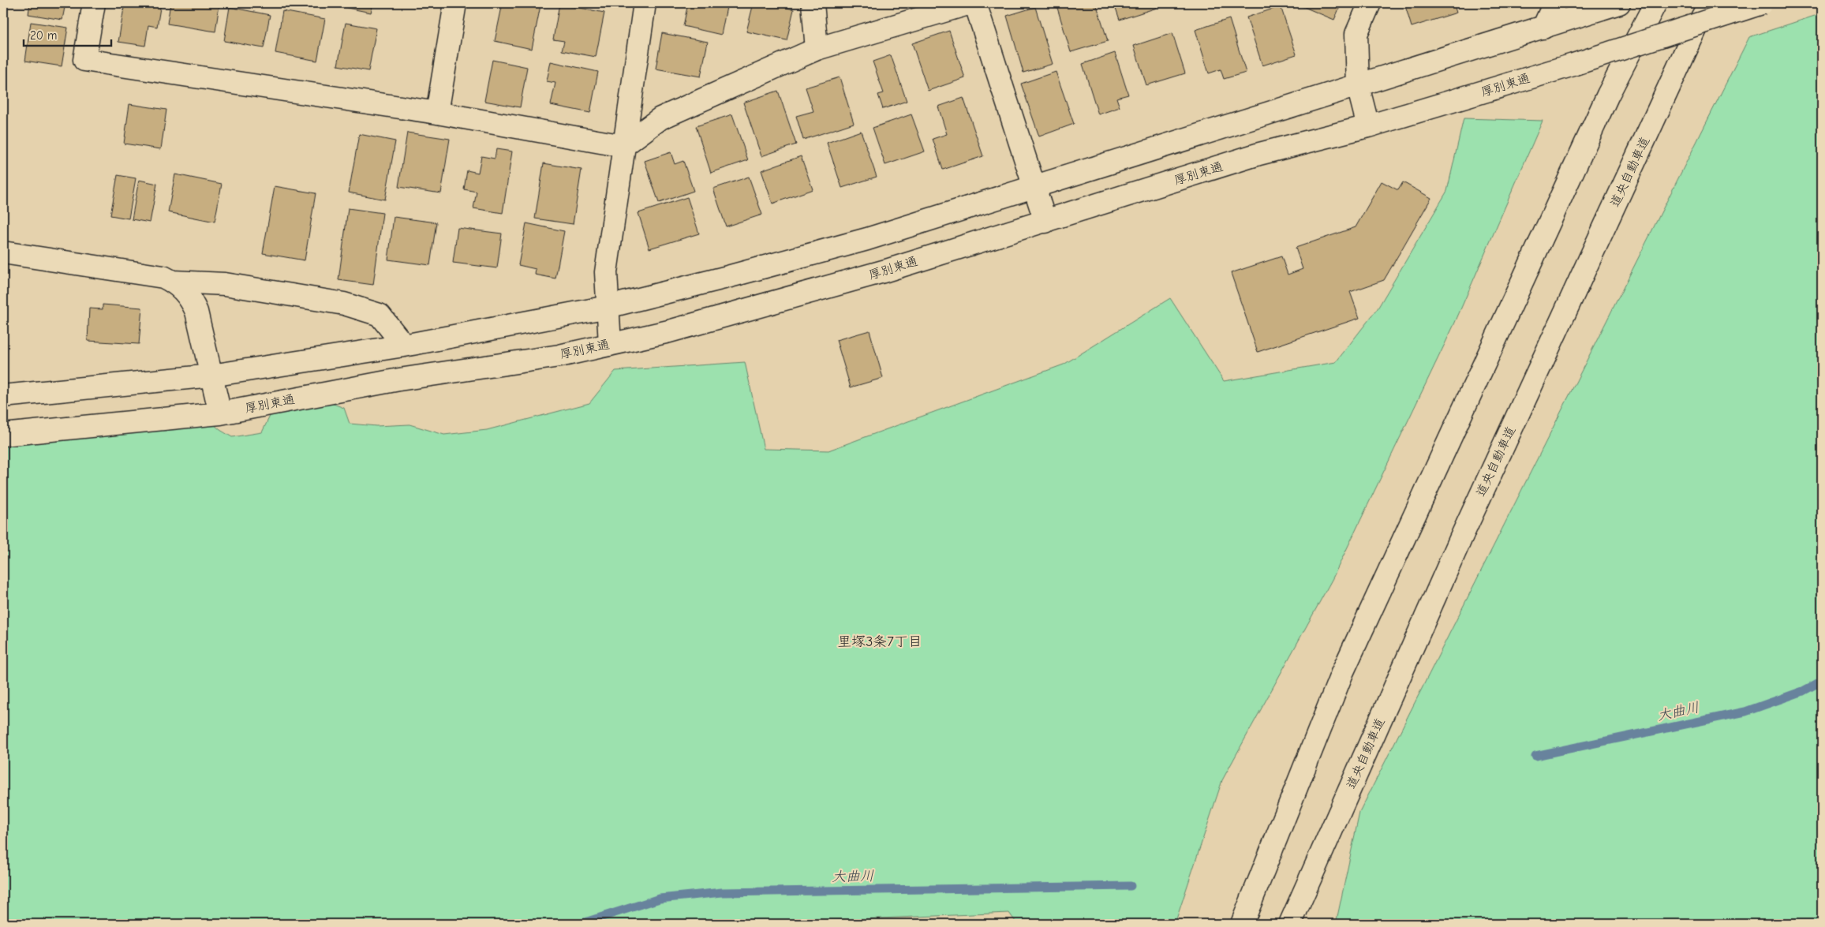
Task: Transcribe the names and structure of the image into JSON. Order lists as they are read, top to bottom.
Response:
{
  "streets": {
    "main road": ["厚別東通", "道央自動車道"]
  },
  "districts": ["里塚3条7丁目"],
  "water": ["大曲川"],
  "scale_bar": "20 m"
}
